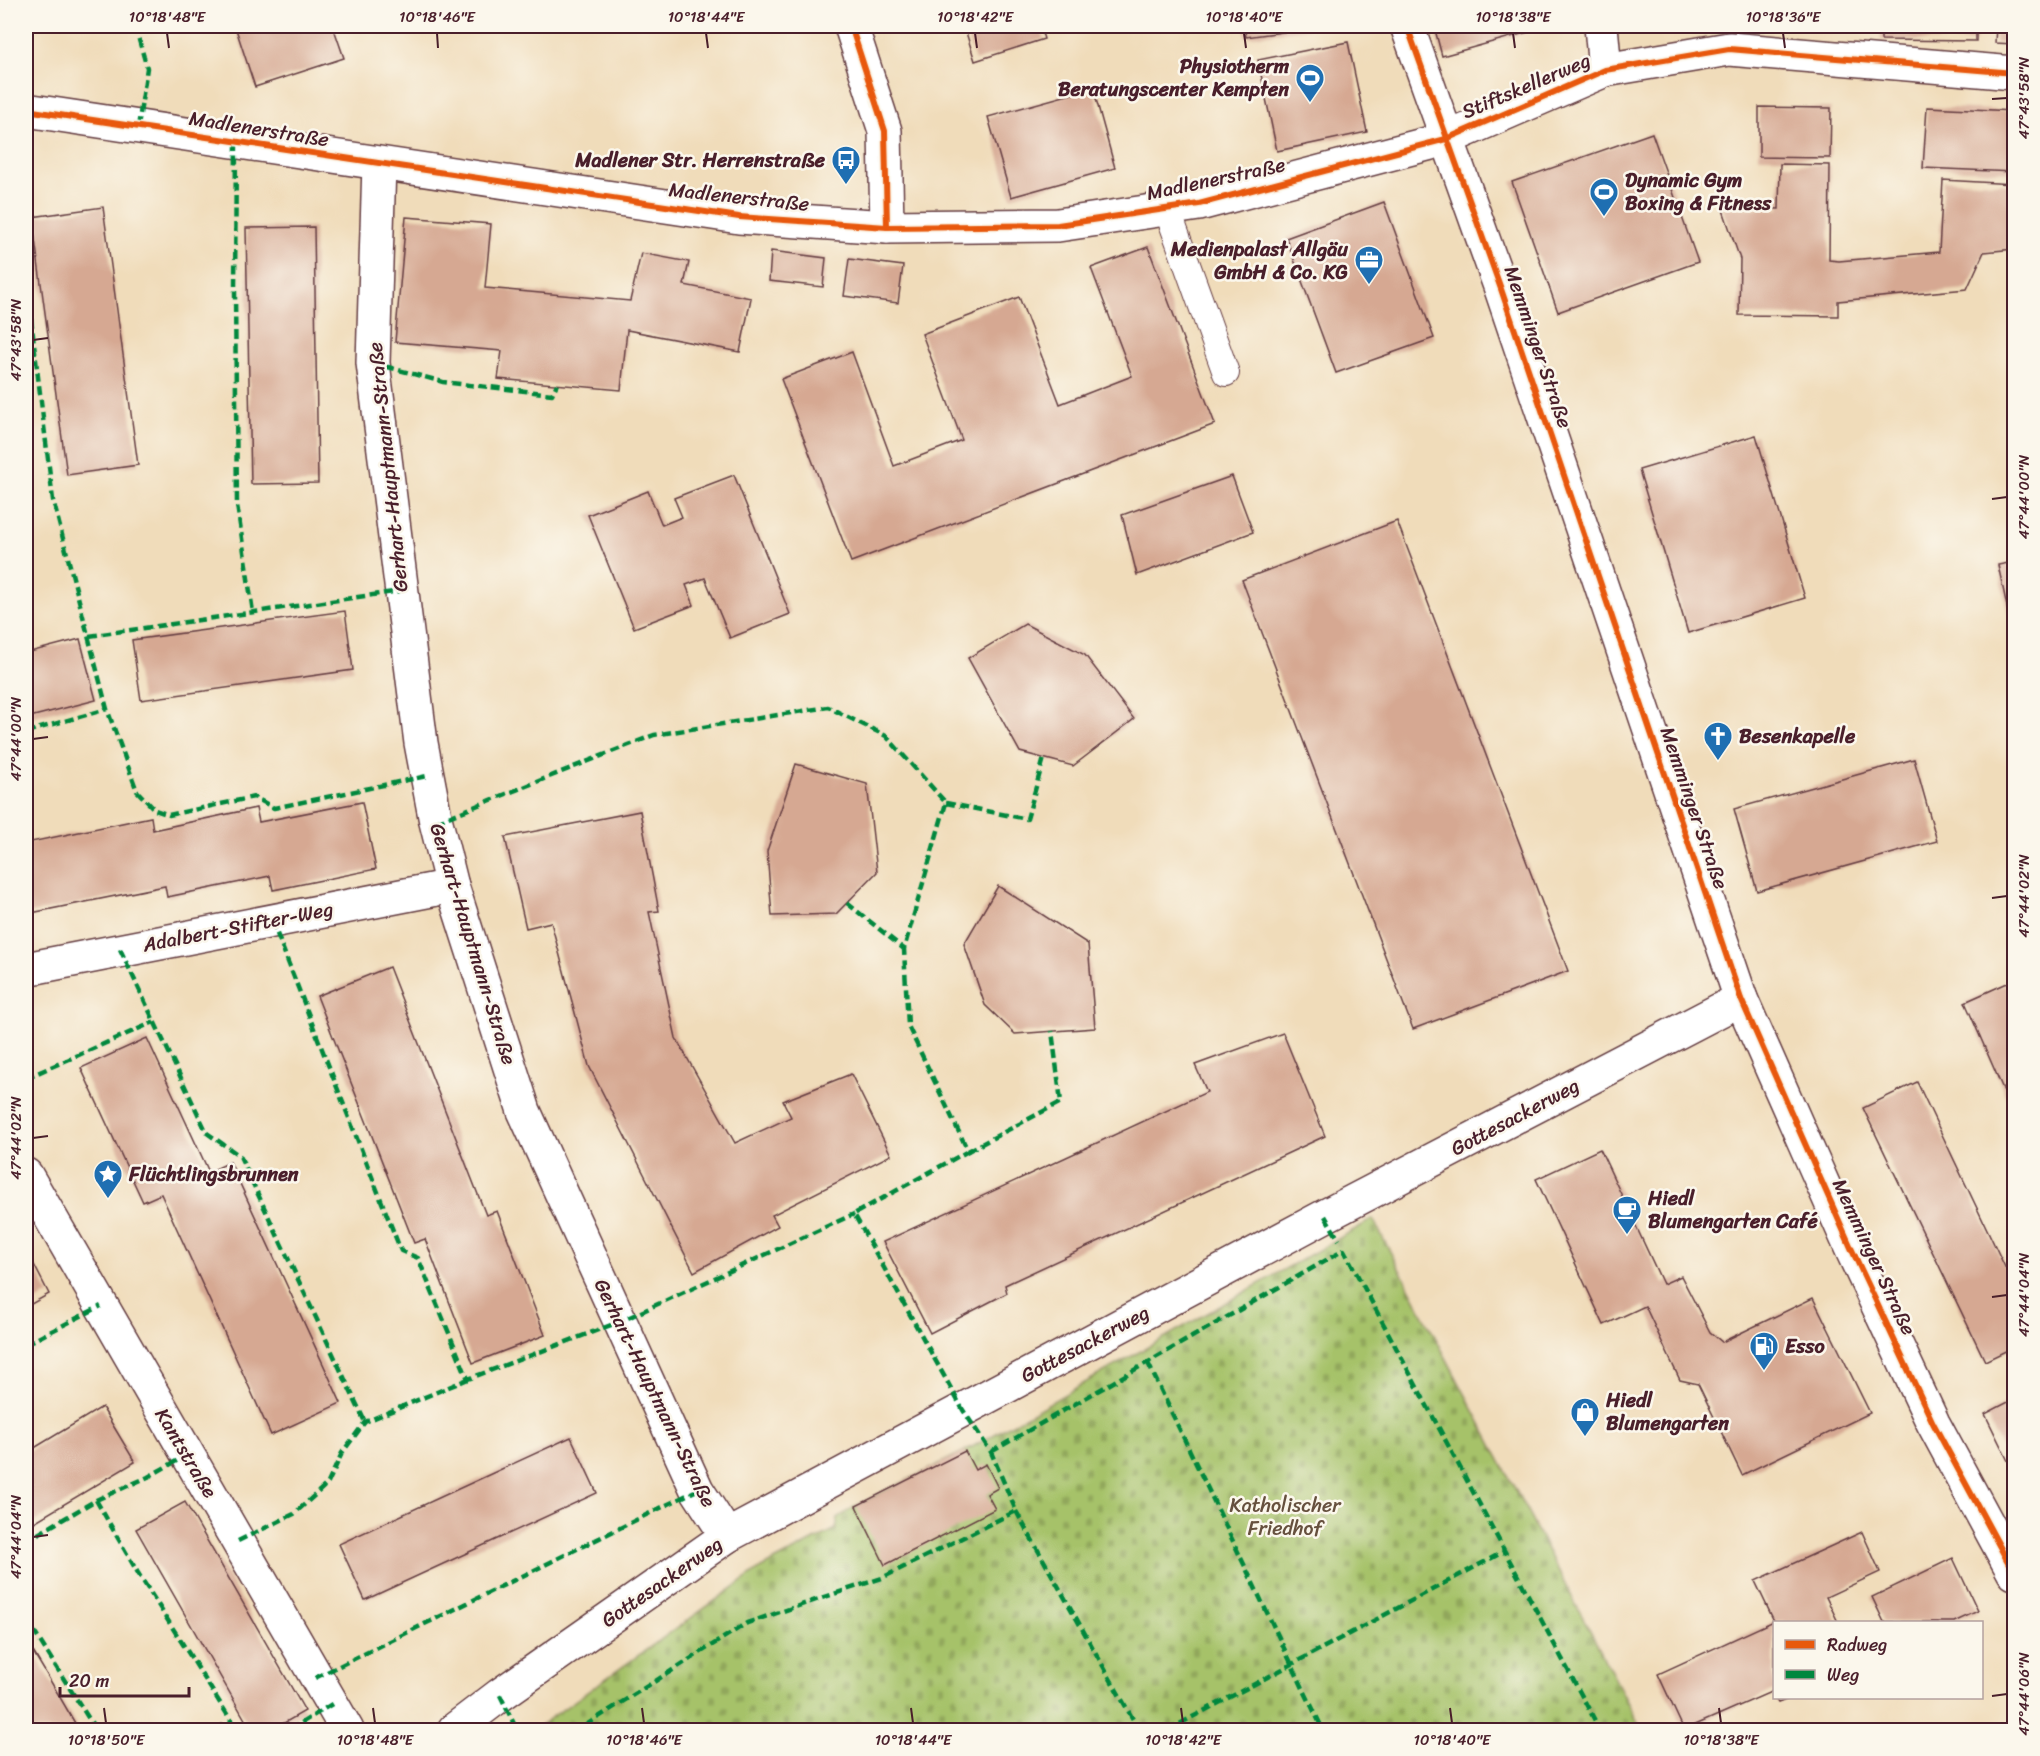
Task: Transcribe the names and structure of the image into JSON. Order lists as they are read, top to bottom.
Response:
{
  "streets": {
    "street": [
      "Stiftskellerweg",
      "Madlenerstraße",
      "Memminger Straße",
      "Gerhart-Hauptmann-Straße",
      "Adalbert-Stifter-Weg",
      "Gottesackerweg",
      "Kantstraße"
    ]
  },
  "crossings": [
    ["Stiftskellerweg", "Madlenerstraße"],
    ["Stiftskellerweg", "Memminger Straße"],
    ["Madlenerstraße", "Memminger Straße"],
    ["Madlenerstraße", "Gerhart-Hauptmann-Straße"],
    ["Memminger Straße", "Gottesackerweg"],
    ["Gerhart-Hauptmann-Straße", "Adalbert-Stifter-Weg"],
    ["Gerhart-Hauptmann-Straße", "Gottesackerweg"]
  ],
  "parks": ["Katholischer Friedhof"],
  "places": {
    "sports": ["Physiotherm Beratungscenter Kempten", "Dynamic Gym Boxing & Fitness"],
    "bus stop": ["Madlener Str. Herrenstraße"],
    "office": ["Medienpalast Allgäu GmbH & Co. KG"],
    "church": ["Besenkapelle"],
    "place": ["Flüchtlingsbrunnen"],
    "cafe": ["Hiedl Blumengarten Café"],
    "fuel station": ["Esso"],
    "shop": ["Hiedl Blumengarten"]
  },
  "legend": ["Radweg", "Weg"],
  "scale_bar": "20 m",
  "coordinates": [
    "10°18'48\"E",
    "10°18'46\"E",
    "10°18'44\"E",
    "10°18'42\"E",
    "10°18'40\"E",
    "10°18'38\"E",
    "10°18'36\"E",
    "47°43'58\"N",
    "47°44'00\"N",
    "47°44'02\"N",
    "47°44'04\"N",
    "47°44'06\"N",
    "10°18'50\"E"
  ]
}
